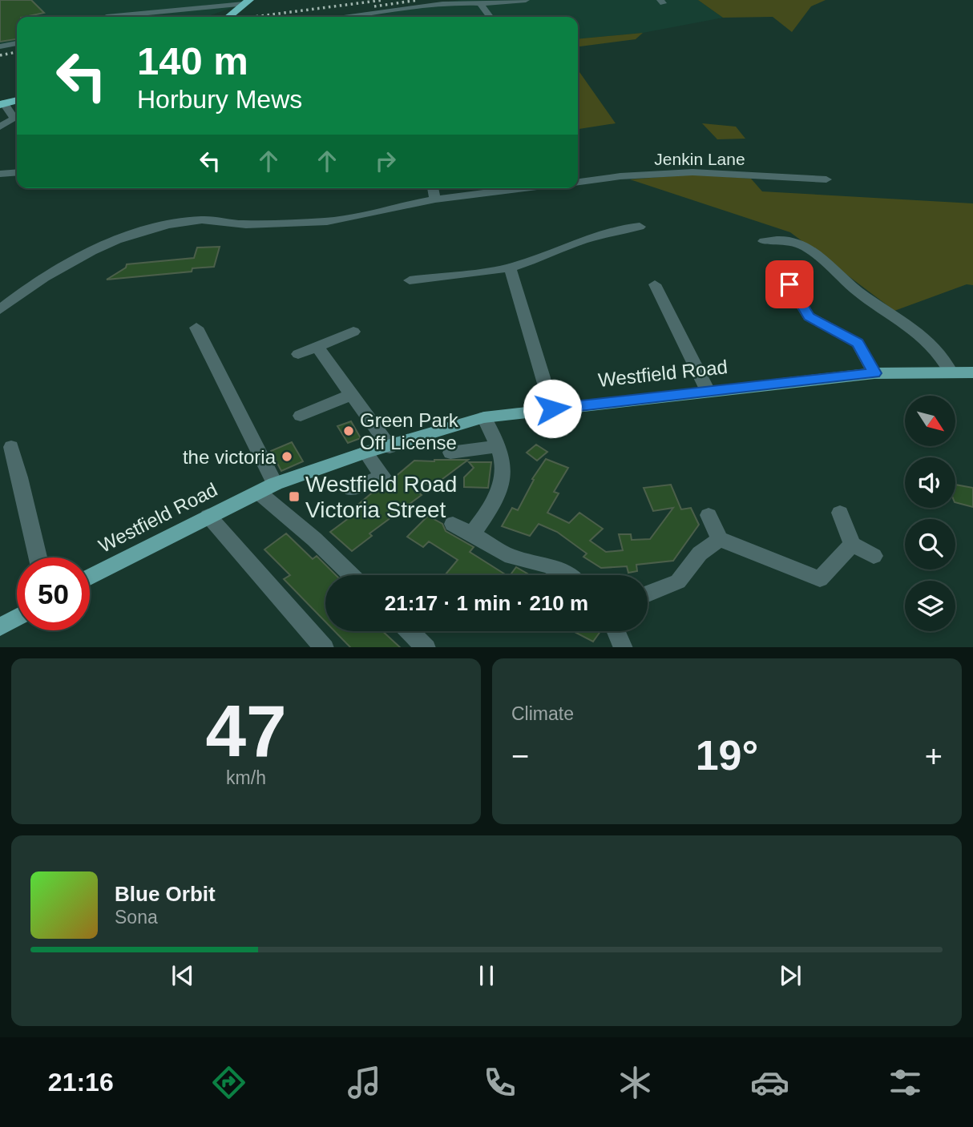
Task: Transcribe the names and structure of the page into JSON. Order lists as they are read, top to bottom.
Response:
{
  "streets": {
    "main road": ["Westfield Road"],
    "street": ["Jenkin Lane"]
  },
  "places": {
    "other": ["Green Park Off License", "the victoria"],
    "transit": ["Westfield Road Victoria Street"]
  },
  "north": "bottom right",
  "page": {
    "turn": ["140 m", "Horbury Mews"],
    "limit": "50",
    "trip": "21:17 · 1 min · 210 m",
    "tile": [
      ["47", "km/h"],
      "Climate"
    ],
    "heat": ["−", "19°", "+"],
    "song": ["Blue Orbit", "Sona"],
    "tabs": "21:16"
  }
}
